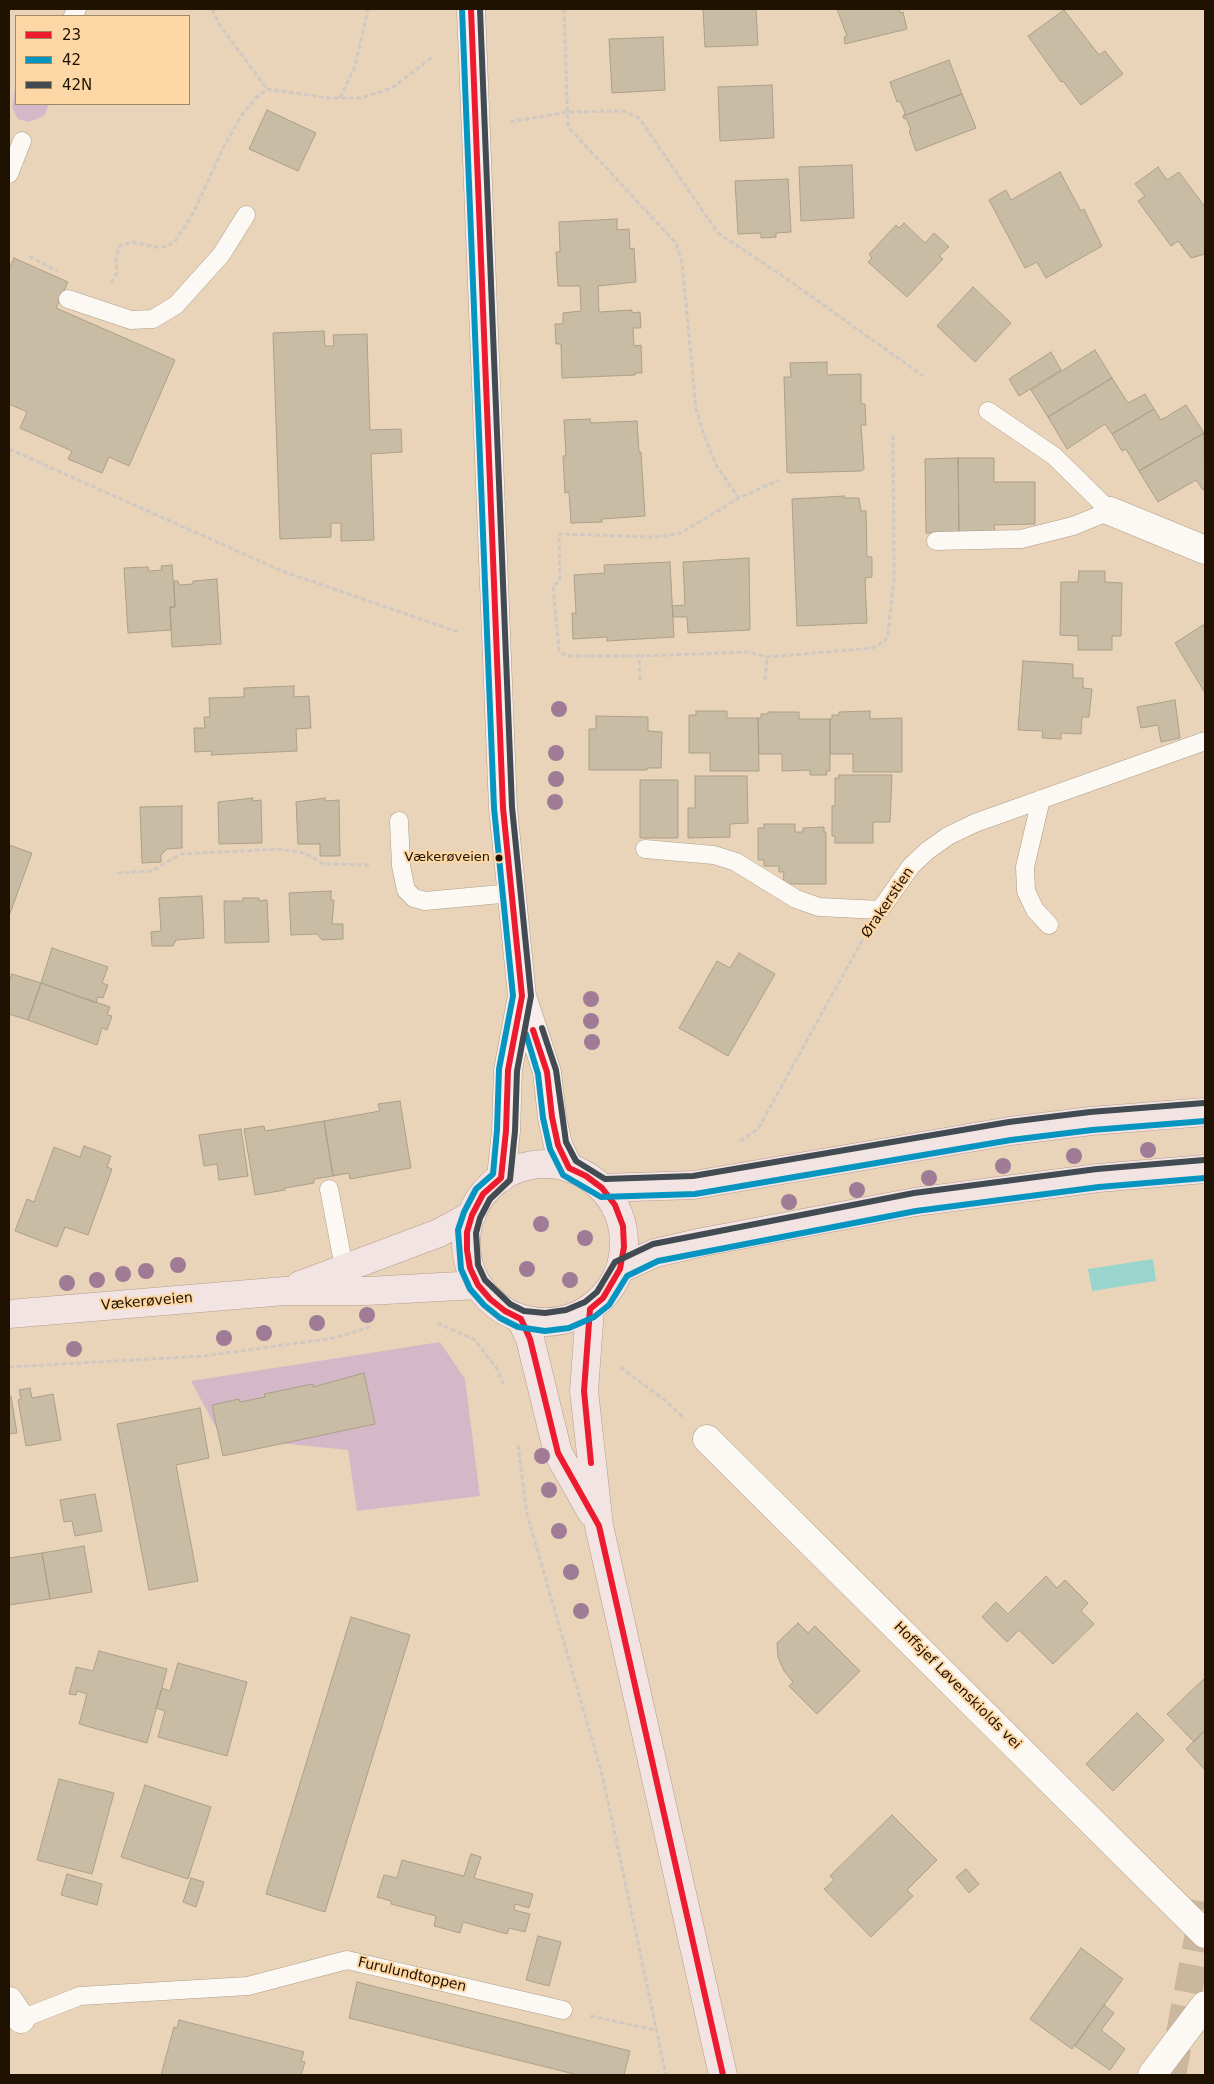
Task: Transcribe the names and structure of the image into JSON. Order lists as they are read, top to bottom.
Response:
{
  "streets": {
    "main road": ["Vækerøveien"],
    "street": ["Hoffsjef Løvenskiolds vei"],
    "lane": ["Ørakerstien", "Furulundtoppen"]
  },
  "places": ["Vækerøveien"],
  "lines": ["transit line 23", "transit line 42", "transit line 42N"],
  "legend": ["23", "42", "42N"]
}
